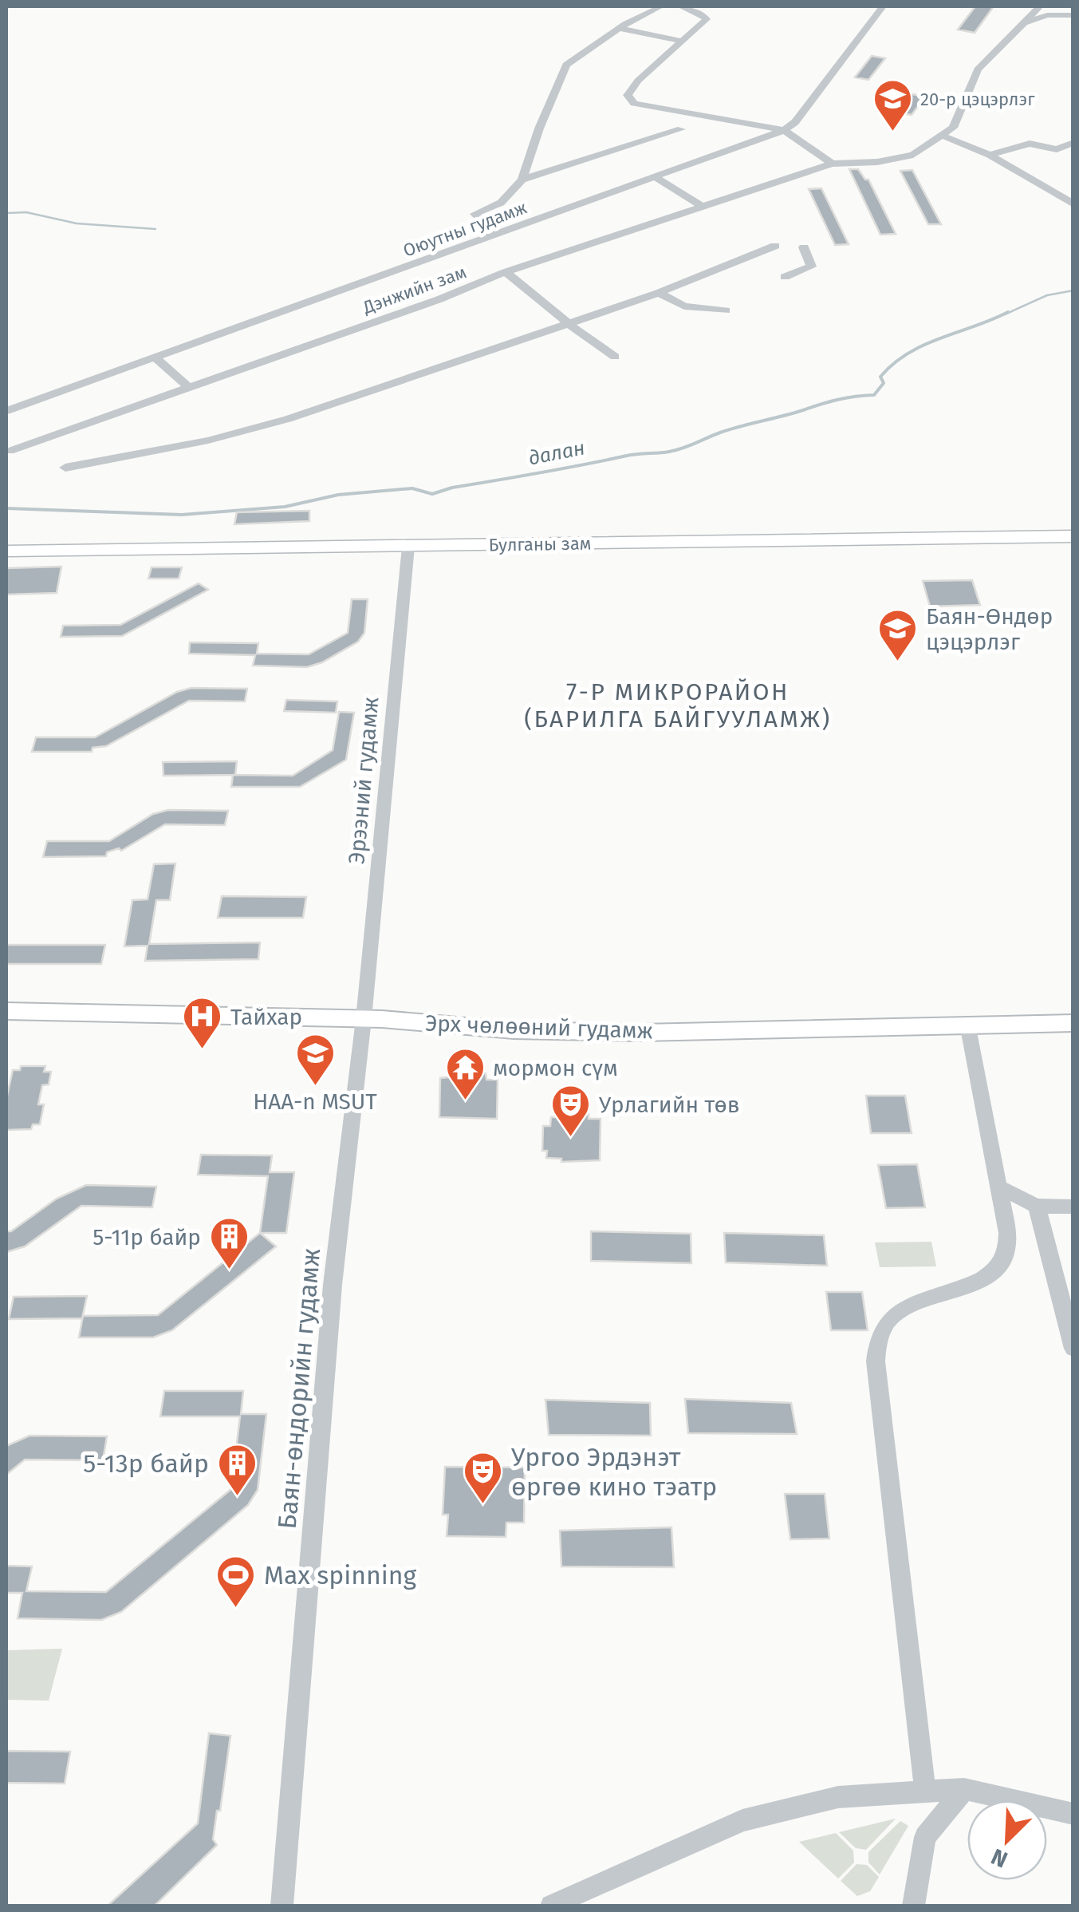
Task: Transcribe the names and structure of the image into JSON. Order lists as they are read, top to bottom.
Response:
{
  "streets": {
    "highway": ["Булганы зам"],
    "main road": ["Эрх чөлөөний гудамж"],
    "street": [
      "Оюутны гудамж",
      "Дэнжийн зам",
      "Эрээний гудамж",
      "Баян-өндорийн гудамж"
    ]
  },
  "crossings": [
    ["Булганы зам", "Эрээний гудамж"],
    ["Эрээний гудамж", "Эрх чөлөөний гудамж"],
    ["Эрээний гудамж", "Баян-өндорийн гудамж"],
    ["Эрх чөлөөний гудамж", "Баян-өндорийн гудамж"]
  ],
  "districts": ["7-Р МИКРОРАЙОН (БАРИЛГА БАЙГУУЛАМЖ)"],
  "water": ["далан"],
  "places": {
    "school or university": ["20-р цэцэрлэг", "Баян-Өндөр цэцэрлэг", "HAA-n MSUT"],
    "hospital": ["Тайхар"],
    "temple": ["мормон сүм"],
    "theatre": ["Урлагийн төв", "Ургоо Эрдэнэт өргөө кино тэатр"],
    "building": ["5-11р байр", "5-13р байр"],
    "sports": ["Max spinning"]
  },
  "north": "bottom left"
}
